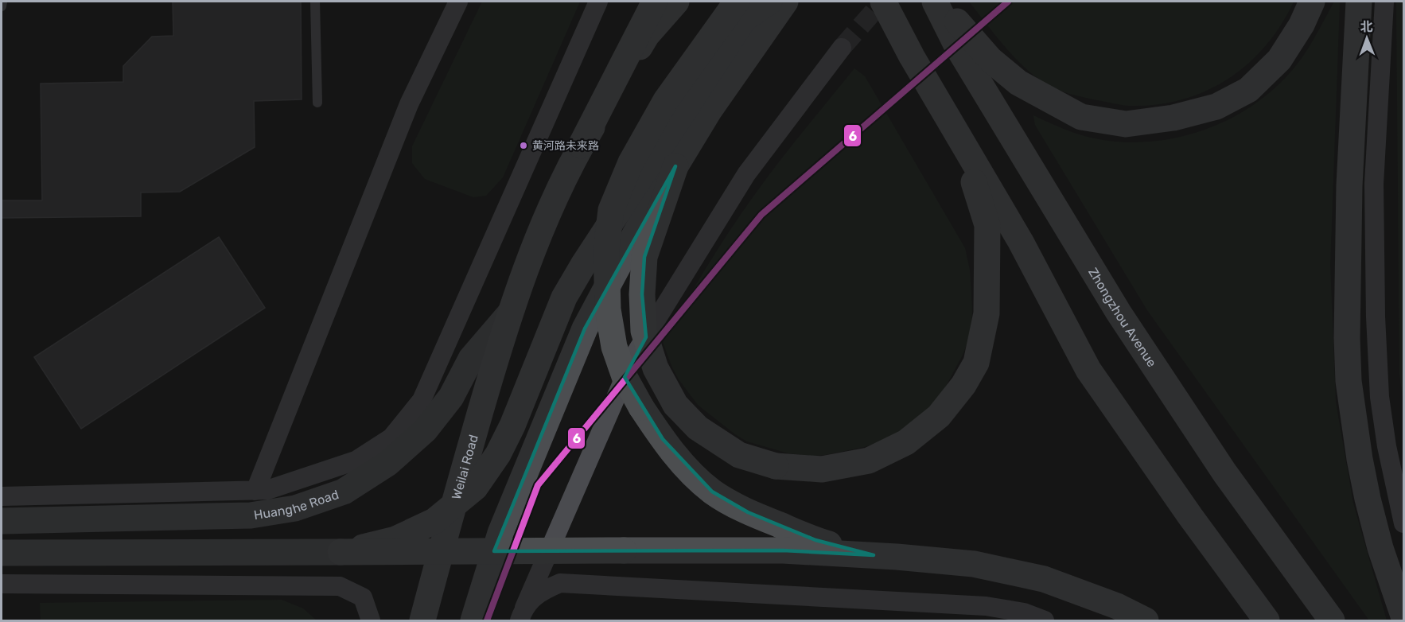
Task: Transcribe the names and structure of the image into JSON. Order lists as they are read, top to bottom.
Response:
{
  "streets": {
    "highway": ["Zhongzhou Avenue"],
    "main road": ["Weilai Road", "Huanghe Road"]
  },
  "crossings": [
    ["Weilai Road", "Huanghe Road"]
  ],
  "places": ["黄河路未来路"],
  "lines": ["transit line 6"],
  "north": "top"
}
